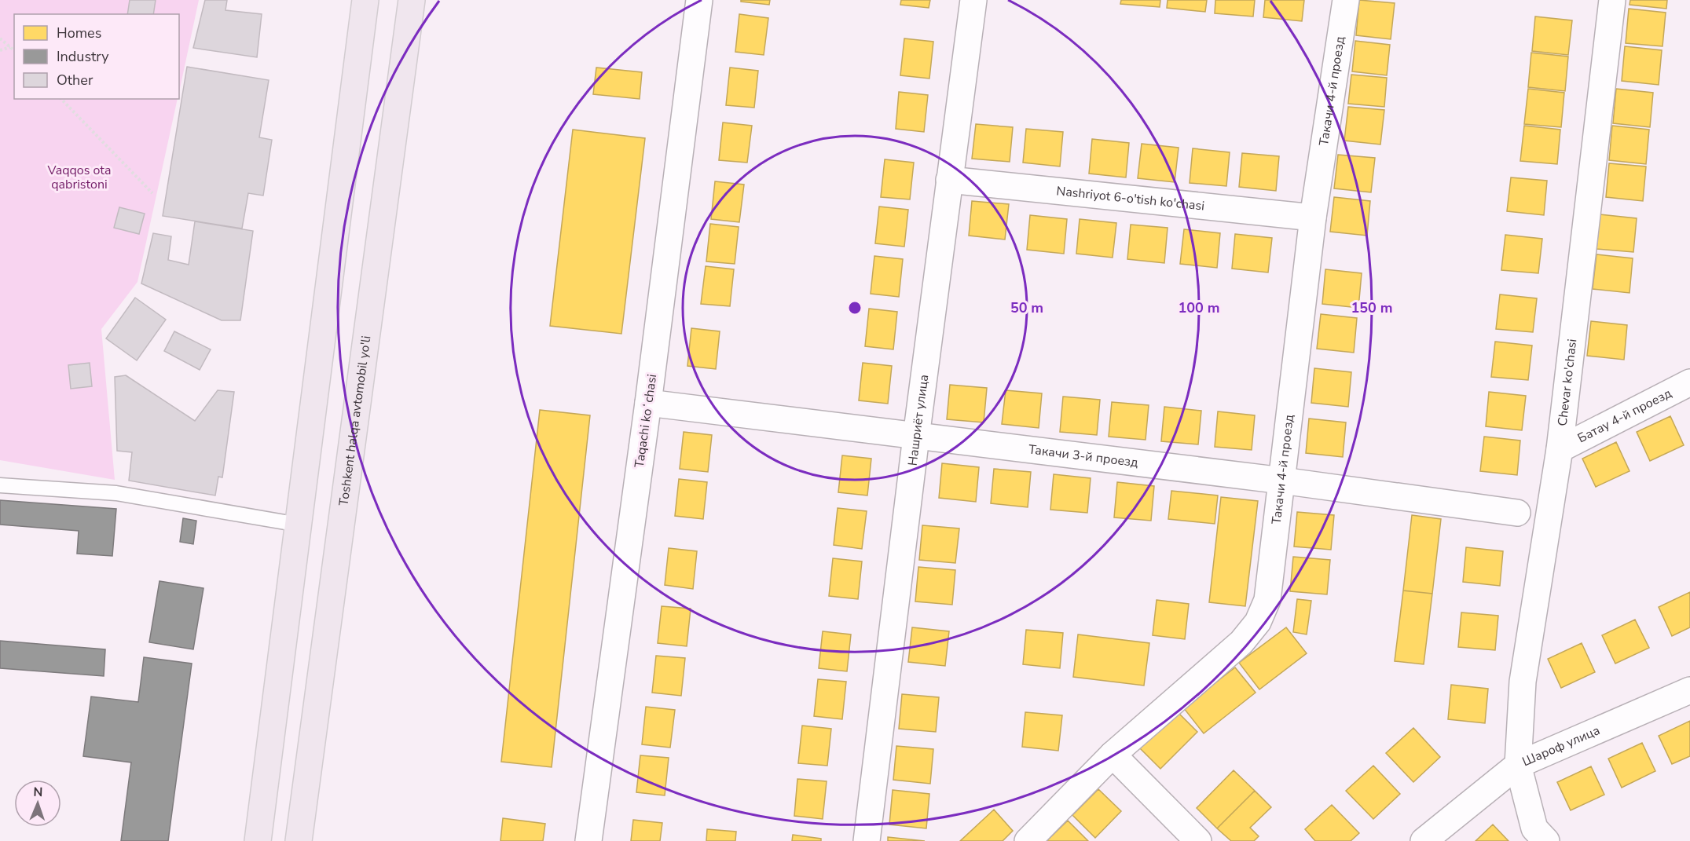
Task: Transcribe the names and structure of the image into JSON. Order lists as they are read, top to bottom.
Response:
{
  "streets": {
    "highway": ["Toshkent halqa avtomobil yo'li"],
    "street": [
      "Такачи 4-й проезд",
      "Nashriyot 6-o'tish ko'chasi",
      "Chevar ko'chasi",
      "Батау 4-й проезд",
      "Нашриёт улица",
      "Taqachi koʻchasi",
      "Такачи 3-й проезд",
      "Шароф улица"
    ]
  },
  "crossings": [
    ["Такачи 4-й проезд", "Nashriyot 6-o'tish ko'chasi"],
    ["Такачи 4-й проезд", "Такачи 3-й проезд"],
    ["Nashriyot 6-o'tish ko'chasi", "Нашриёт улица"],
    ["Chevar ko'chasi", "Батау 4-й проезд"],
    ["Chevar ko'chasi", "Шароф улица"],
    ["Нашриёт улица", "Такачи 3-й проезд"],
    ["Taqachi koʻchasi", "Такачи 3-й проезд"]
  ],
  "parks": ["Vaqqos ota qabristoni"],
  "legend": ["Homes", "Industry", "Other"],
  "north": "top",
  "rings": ["50 m", "100 m", "150 m"]
}
